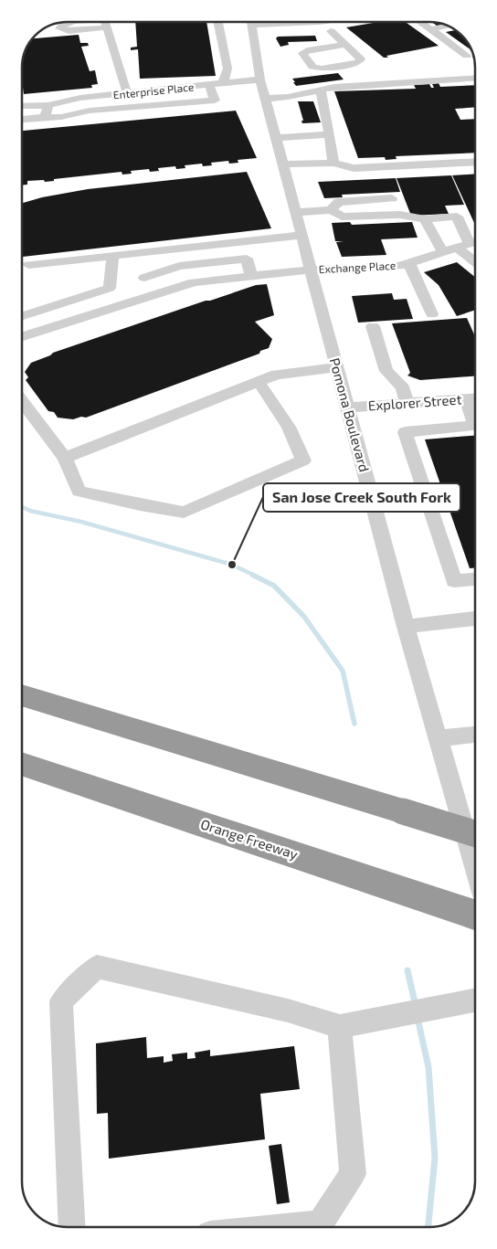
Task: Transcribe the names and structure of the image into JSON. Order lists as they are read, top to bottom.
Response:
{
  "streets": {
    "highway": ["Orange Freeway"],
    "street": [
      "Enterprise Place",
      "Exchange Place",
      "Explorer Street",
      "Pomona Boulevard"
    ]
  },
  "crossings": [
    ["Enterprise Place", "Pomona Boulevard"],
    ["Exchange Place", "Pomona Boulevard"],
    ["Explorer Street", "Pomona Boulevard"]
  ],
  "places": ["San Jose Creek South Fork"]
}
